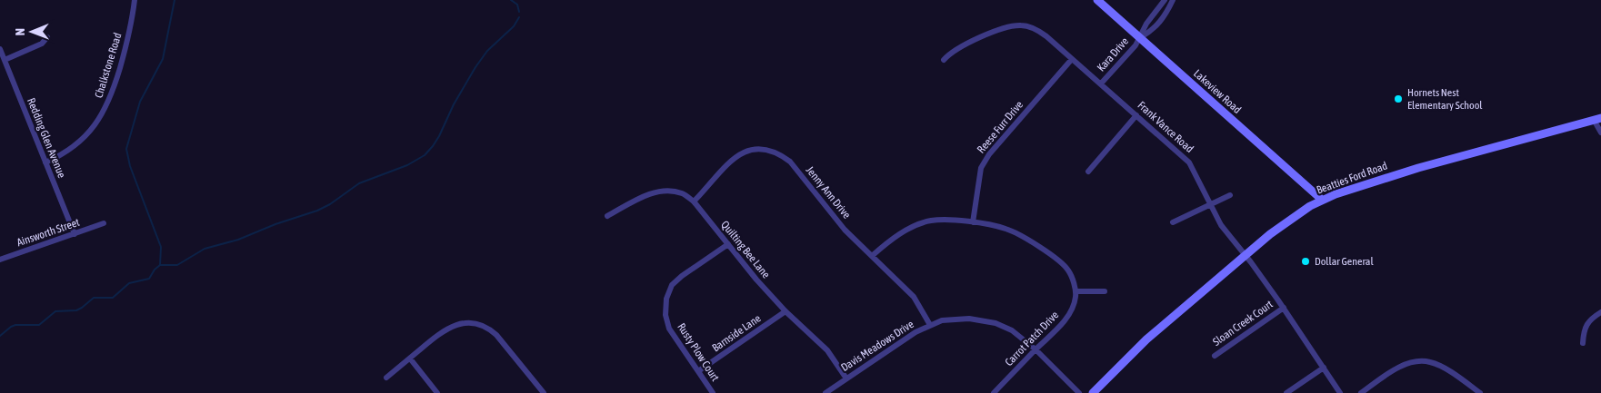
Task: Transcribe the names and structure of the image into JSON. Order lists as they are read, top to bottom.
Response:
{
  "streets": {
    "main road": ["Lakeview Road", "Beatties Ford Road"],
    "street": [
      "Kara Drive",
      "Chalkstone Road",
      "Reese Furr Drive",
      "Frank Vance Road",
      "Redding Glen Avenue",
      "Jenny Ann Drive",
      "Ainsworth Street",
      "Quilting Bee Lane",
      "Sloan Creek Court",
      "Barnside Lane",
      "Carrot Patch Drive",
      "Davis Meadows Drive",
      "Rusty Plow Court"
    ]
  },
  "crossings": [
    ["Kara Drive", "Lakeview Road"],
    ["Kara Drive", "Frank Vance Road"],
    ["Chalkstone Road", "Redding Glen Avenue"],
    ["Lakeview Road", "Beatties Ford Road"],
    ["Reese Furr Drive", "Frank Vance Road"],
    ["Frank Vance Road", "Beatties Ford Road"],
    ["Frank Vance Road", "Sloan Creek Court"],
    ["Redding Glen Avenue", "Ainsworth Street"],
    ["Jenny Ann Drive", "Quilting Bee Lane"],
    ["Jenny Ann Drive", "Davis Meadows Drive"],
    ["Quilting Bee Lane", "Barnside Lane"],
    ["Quilting Bee Lane", "Davis Meadows Drive"],
    ["Quilting Bee Lane", "Rusty Plow Court"],
    ["Barnside Lane", "Rusty Plow Court"],
    ["Carrot Patch Drive", "Davis Meadows Drive"]
  ],
  "places": ["Hornets Nest Elementary School", "Dollar General"],
  "north": "left"
}
